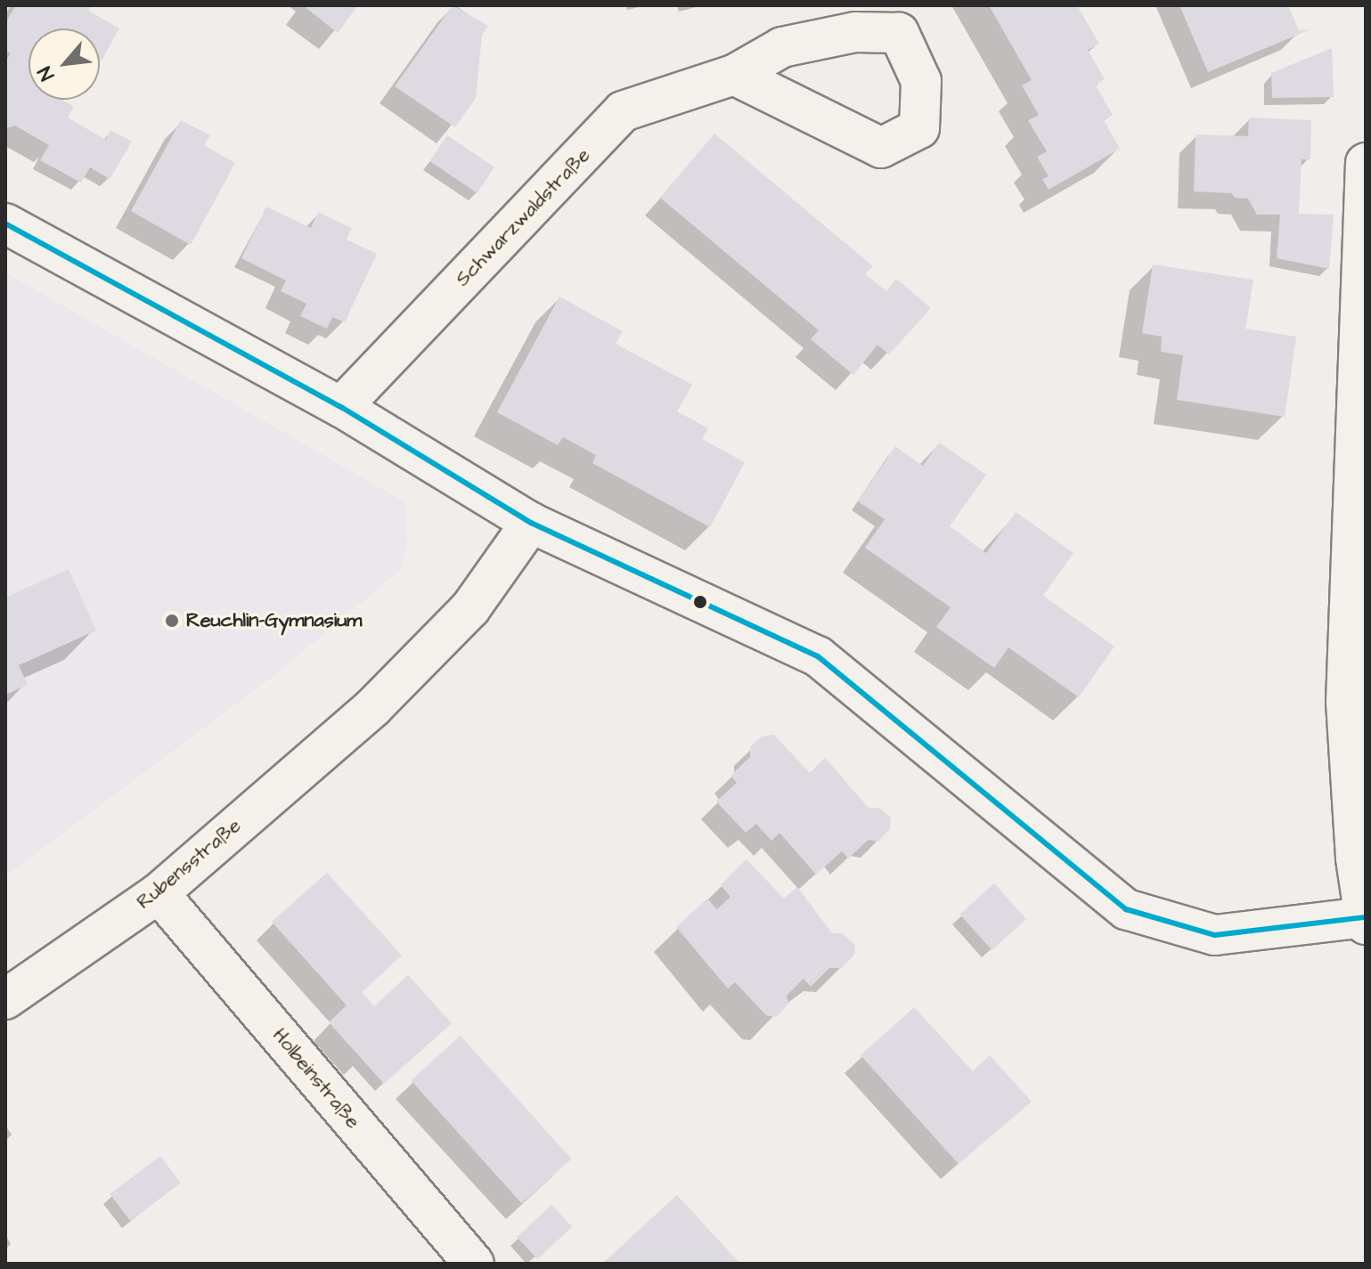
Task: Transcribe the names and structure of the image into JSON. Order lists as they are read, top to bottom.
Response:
{
  "streets": {
    "street": ["Schwarzwaldstraße", "Rubensstraße", "Holbeinstraße"]
  },
  "crossings": [
    ["Rubensstraße", "Holbeinstraße"]
  ],
  "places": ["Reuchlin-Gymnasium"],
  "north": "bottom left"
}
